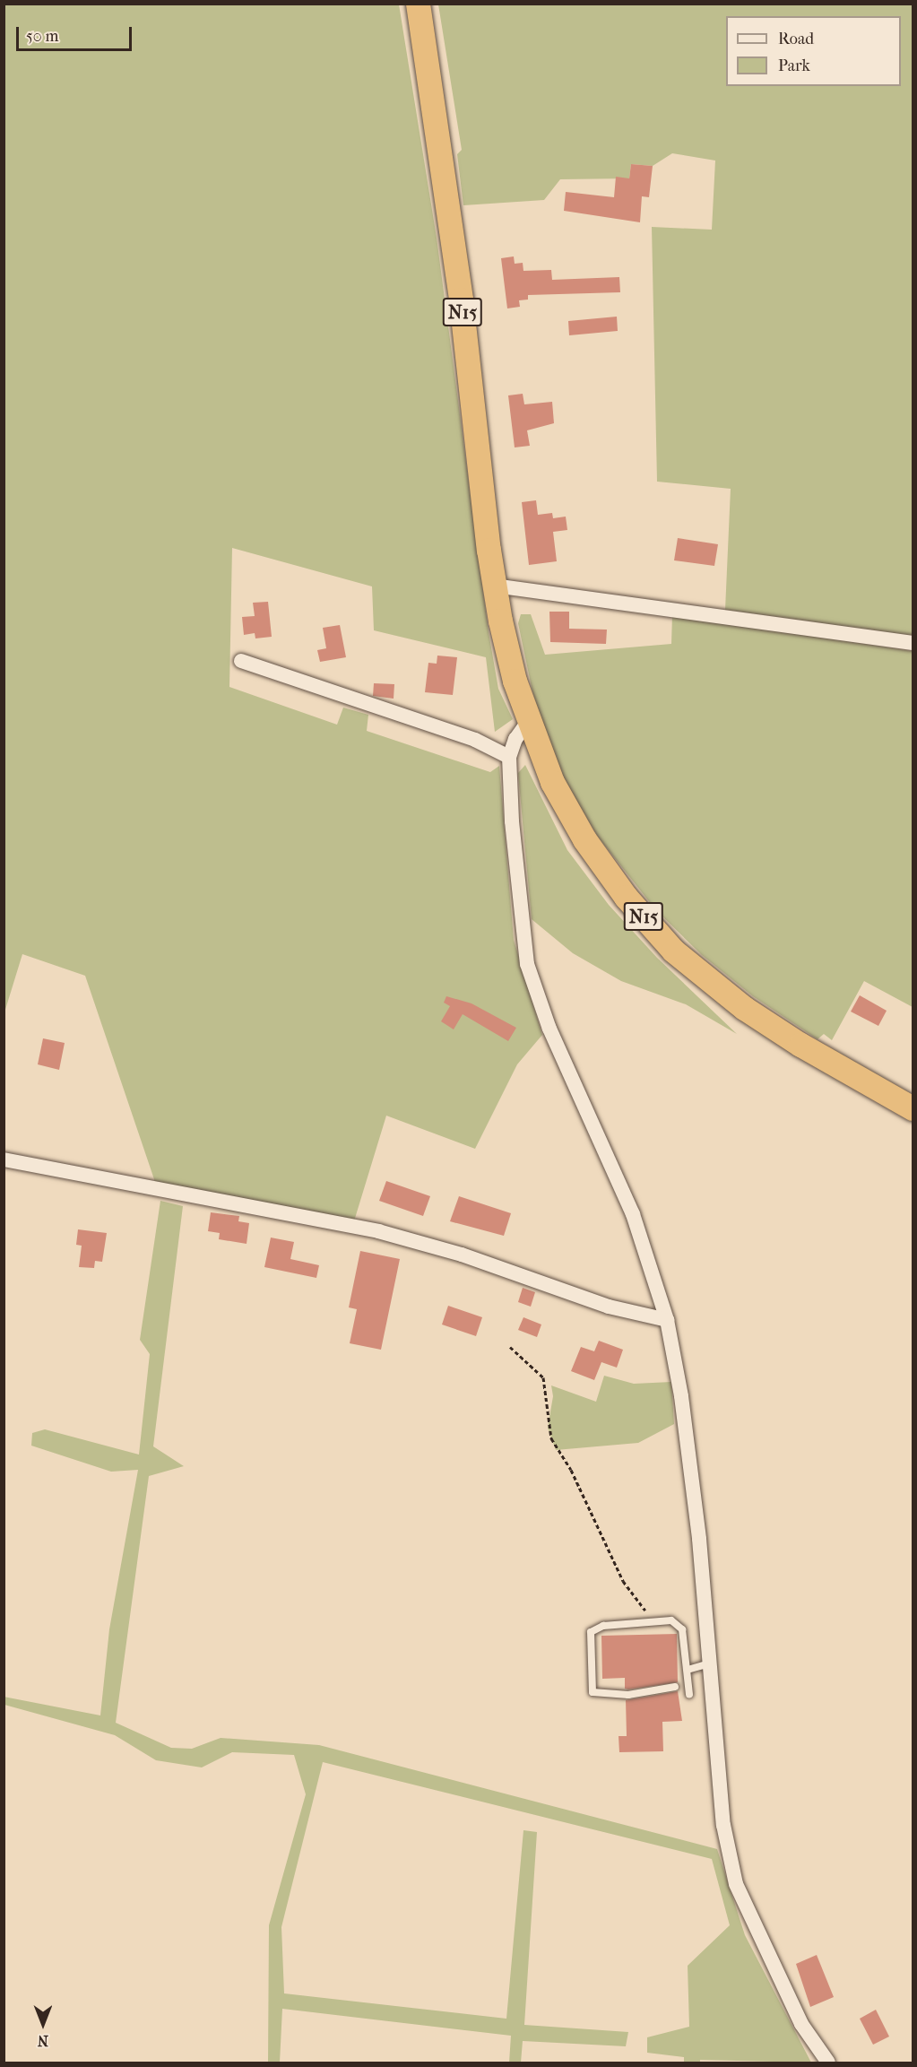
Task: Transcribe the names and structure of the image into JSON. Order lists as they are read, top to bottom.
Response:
{
  "streets": {
    "highway": ["N15"]
  },
  "legend": ["Road", "Park"],
  "scale_bar": "50 m",
  "north": "bottom"
}
